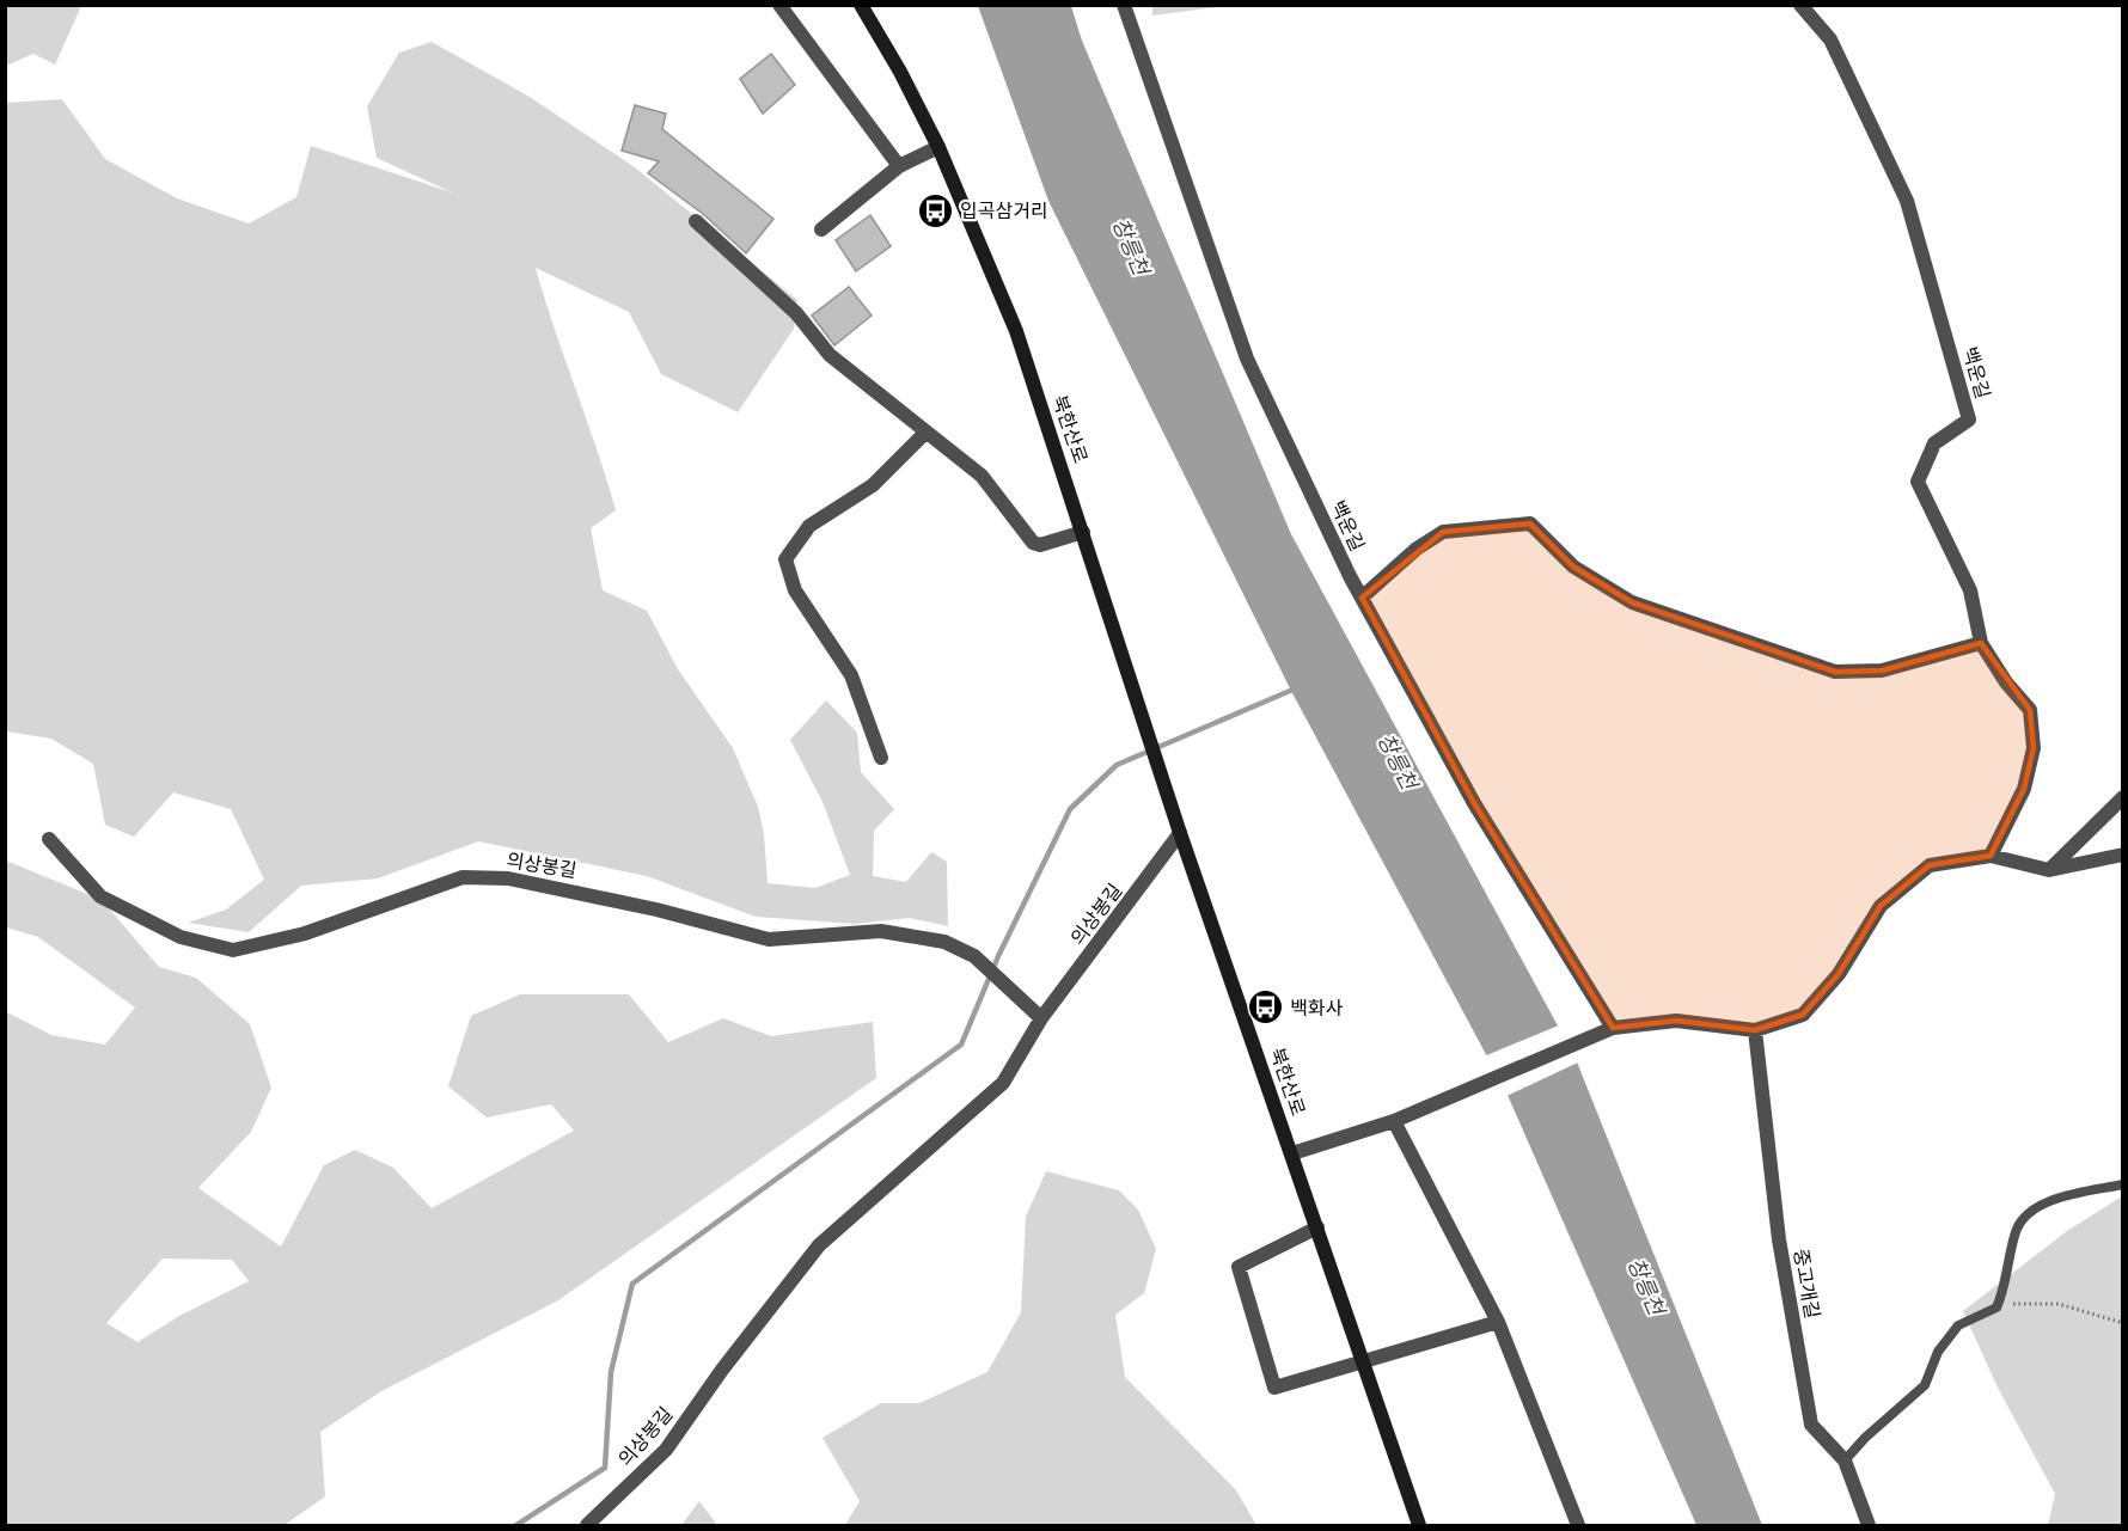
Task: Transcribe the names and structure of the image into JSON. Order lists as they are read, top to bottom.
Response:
{
  "streets": {
    "main road": ["북한산로"],
    "street": ["백운길", "의상봉길", "중고개길"]
  },
  "crossings": [
    ["북한산로", "의상봉길"]
  ],
  "water": ["창릉천"],
  "places": {
    "bus stop": ["입곡삼거리", "백화사"]
  }
}
